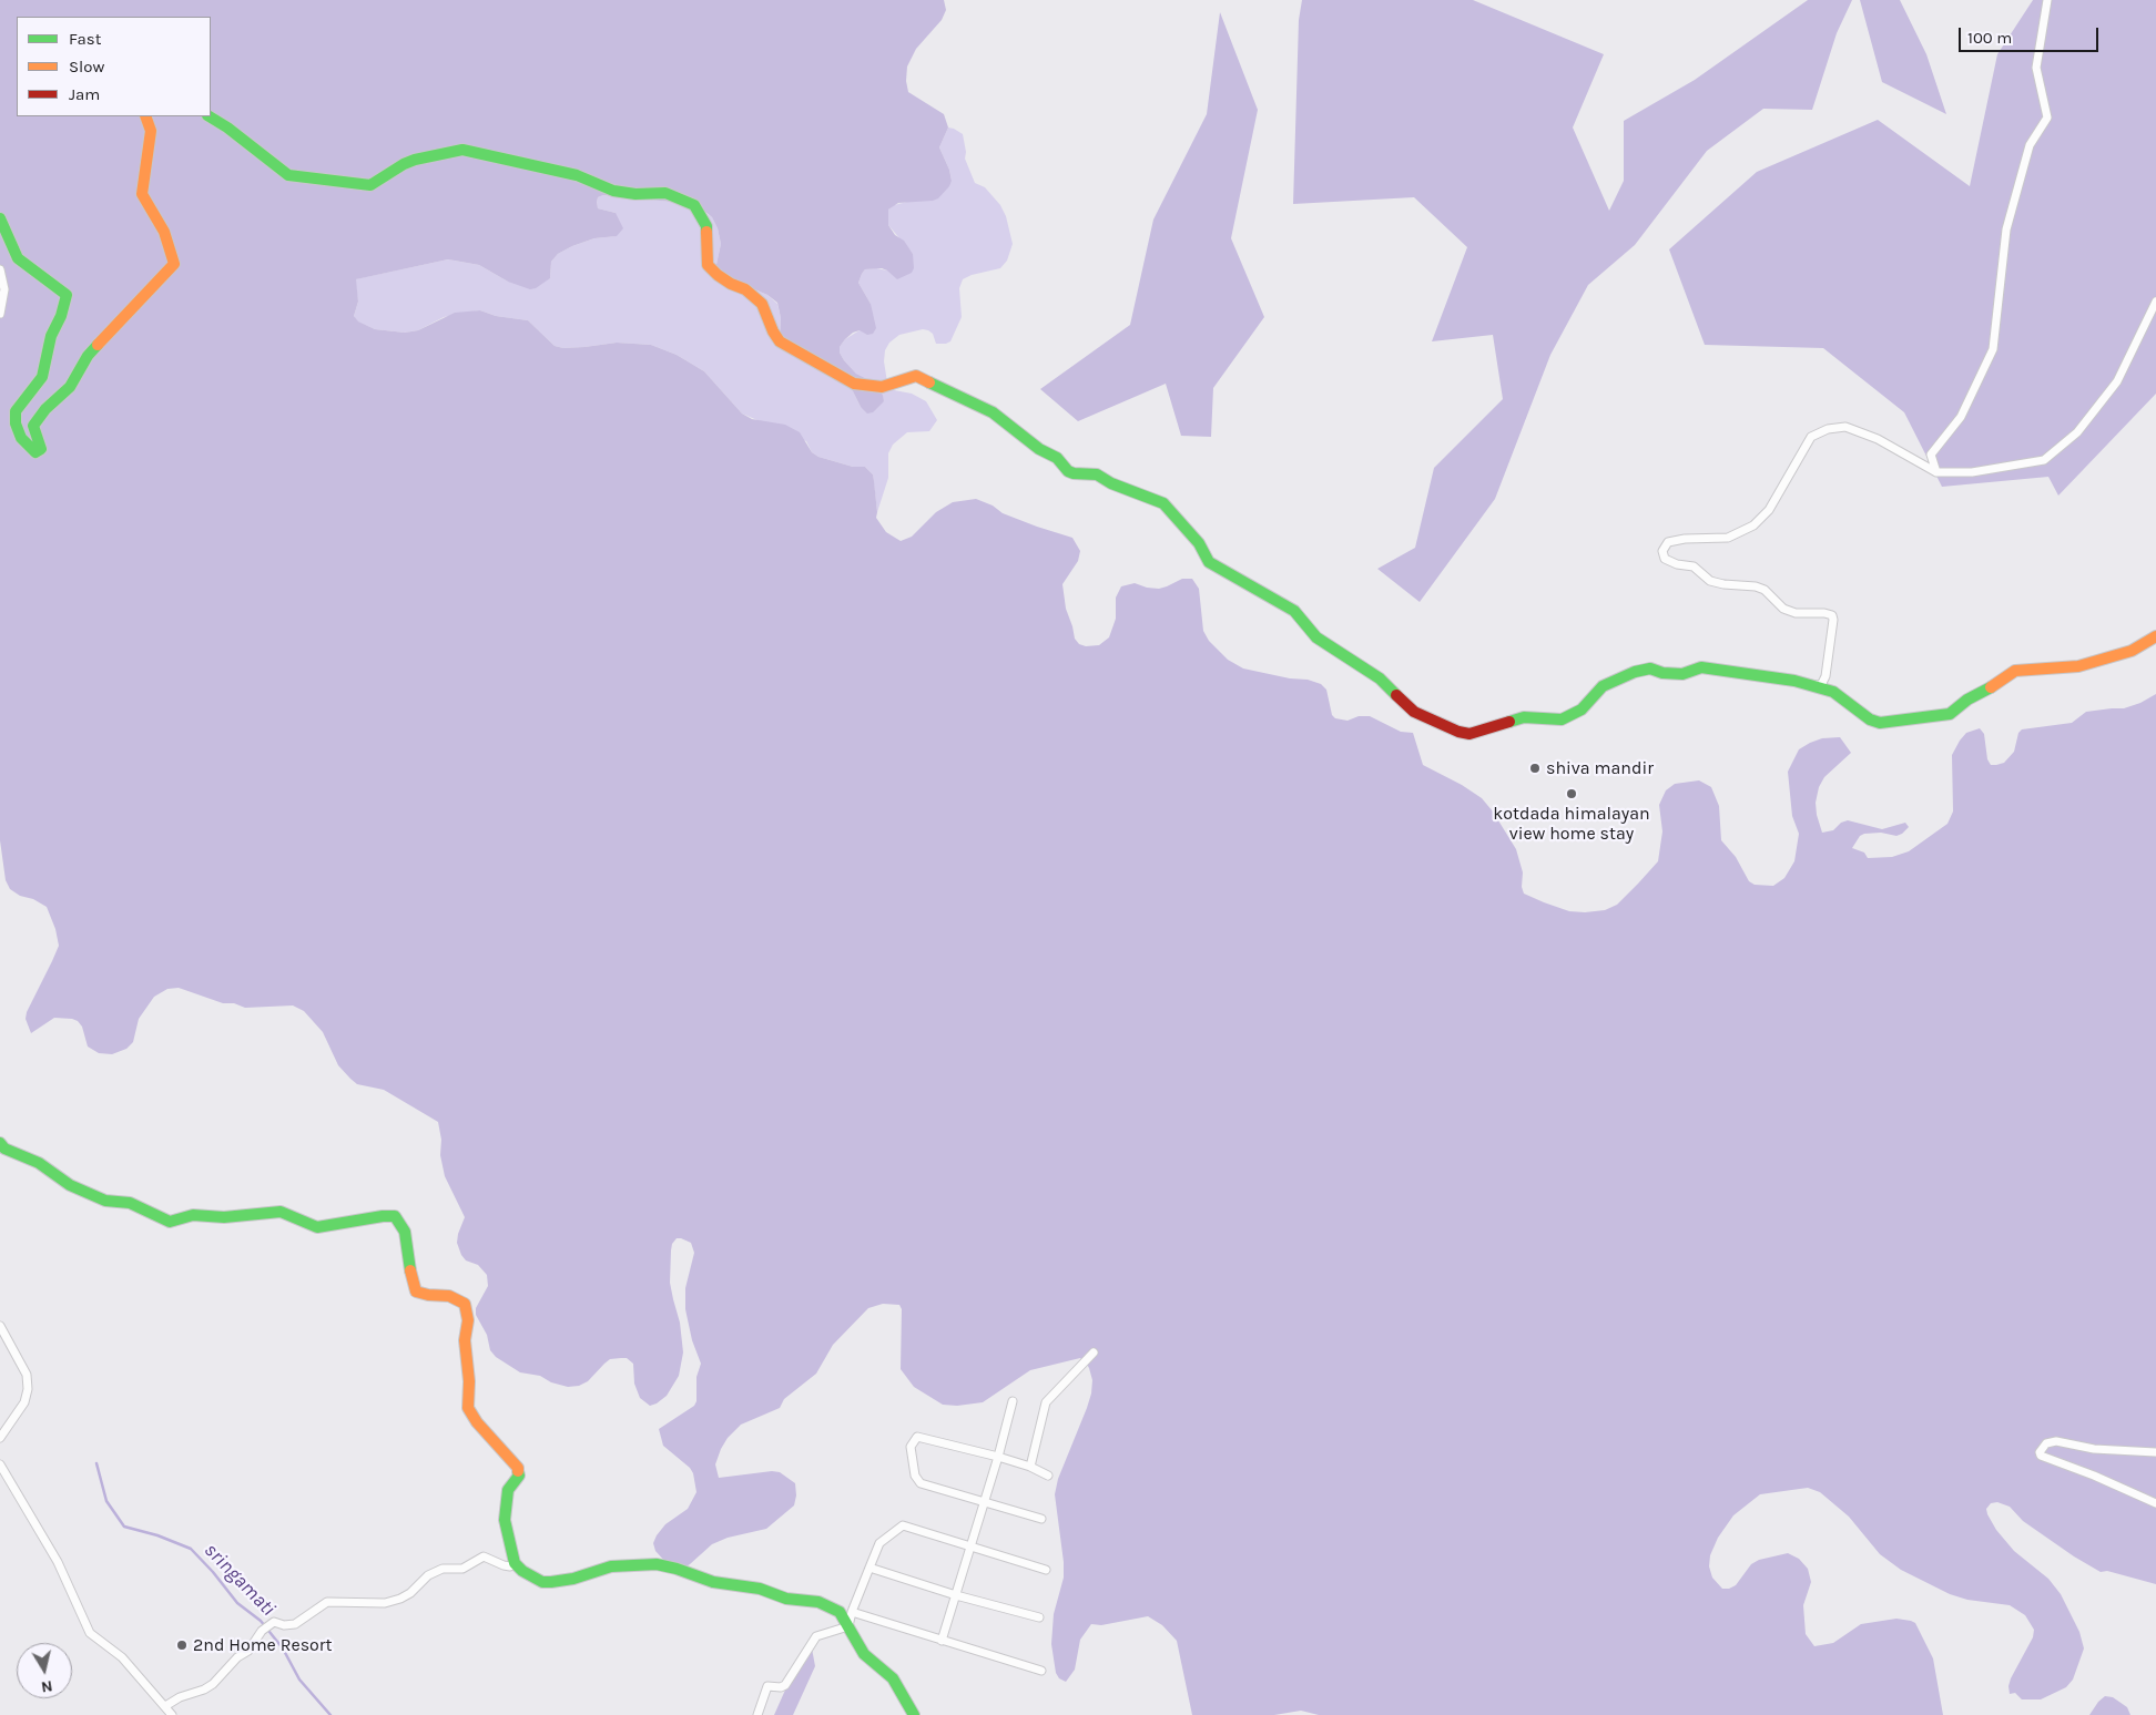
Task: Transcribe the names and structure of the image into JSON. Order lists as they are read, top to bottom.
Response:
{
  "water": ["sringamati"],
  "places": ["shiva mandir", "kotdada himalayan view home stay", "2nd Home Resort"],
  "legend": ["Fast", "Slow", "Jam"],
  "scale_bar": "100 m",
  "north": "bottom"
}
